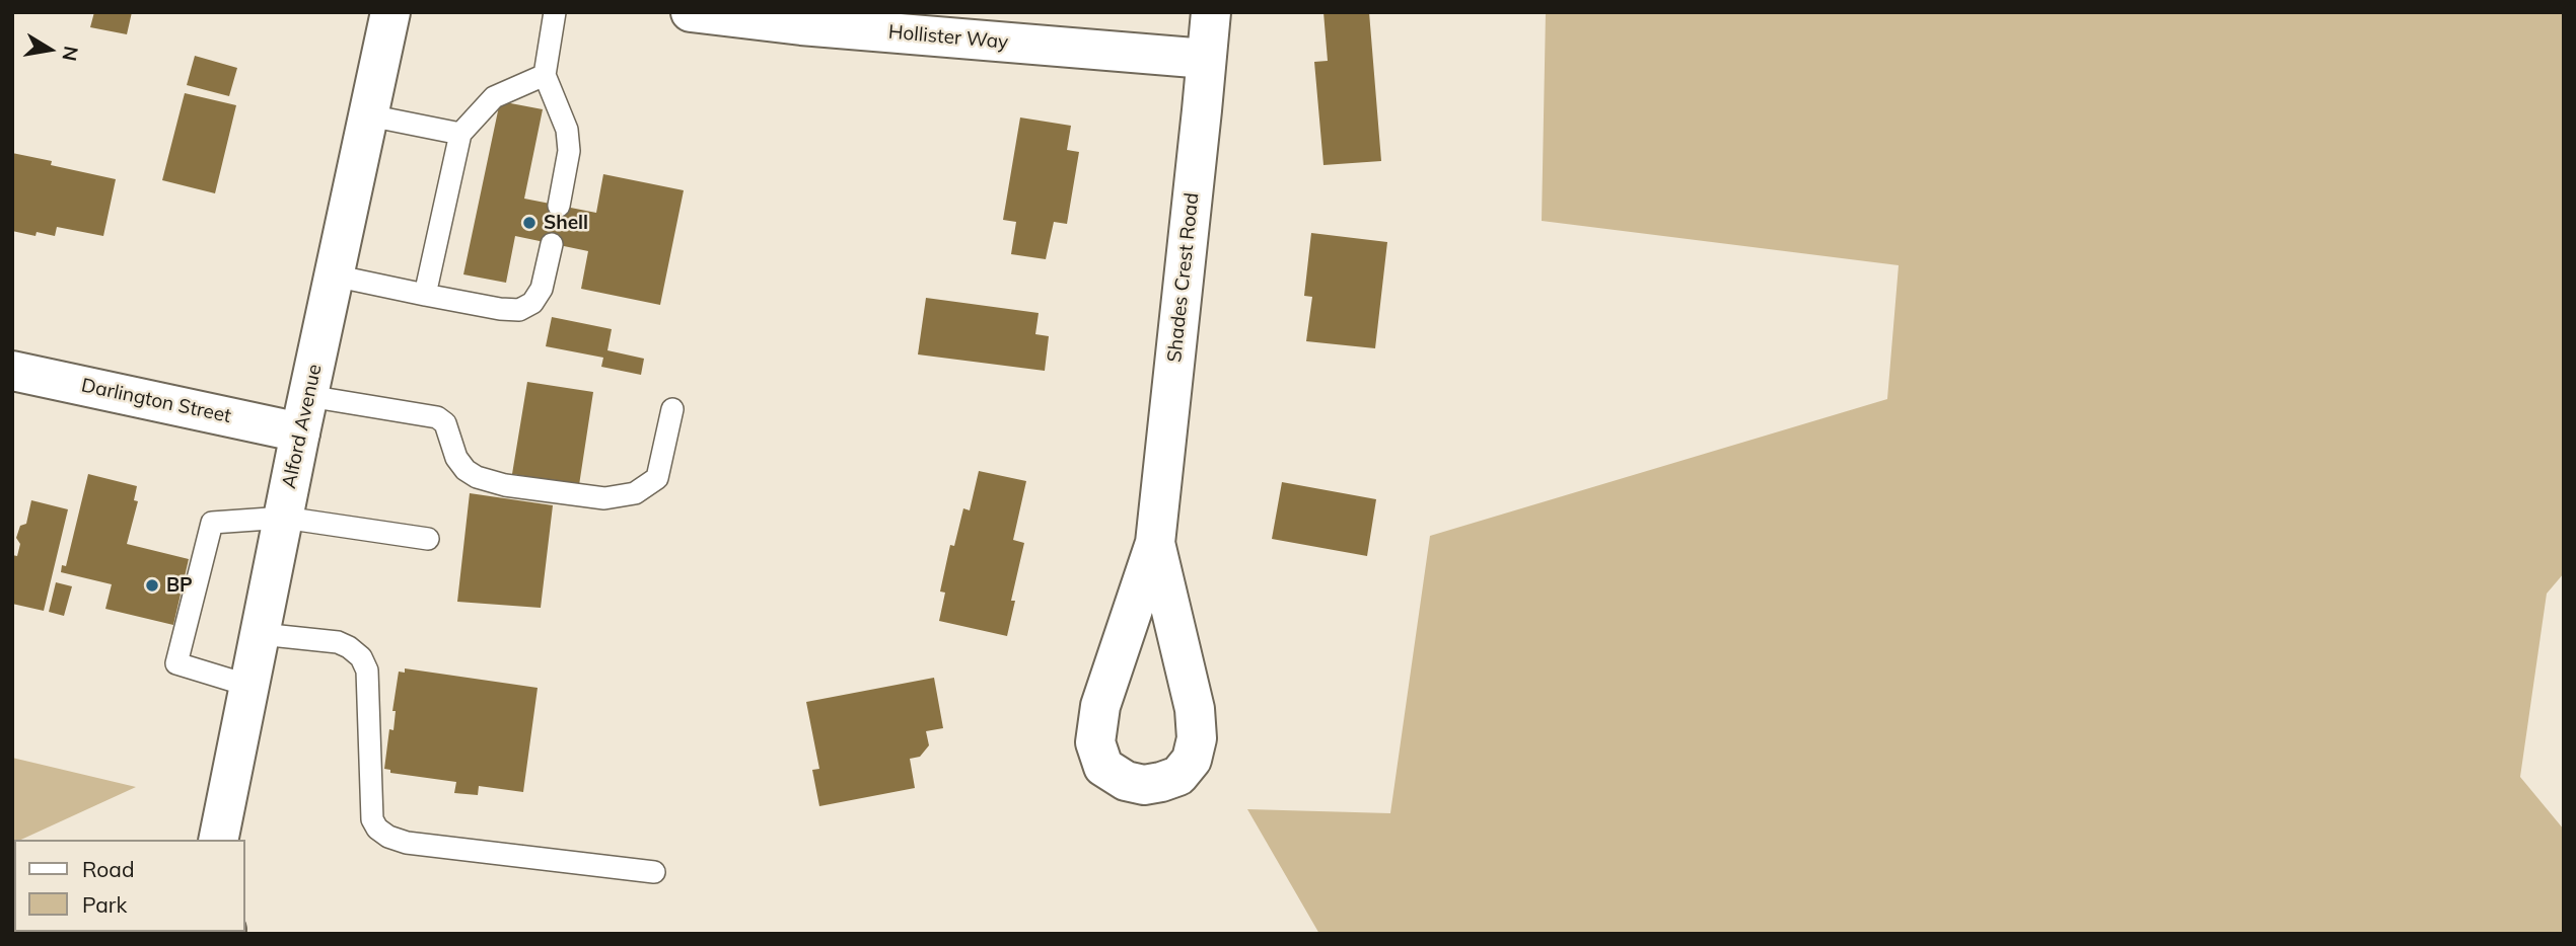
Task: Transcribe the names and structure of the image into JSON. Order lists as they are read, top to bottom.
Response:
{
  "streets": {
    "street": [
      "Hollister Way",
      "Shades Crest Road",
      "Darlington Street",
      "Alford Avenue"
    ]
  },
  "crossings": [
    ["Hollister Way", "Shades Crest Road"],
    ["Darlington Street", "Alford Avenue"]
  ],
  "places": ["Shell", "BP"],
  "legend": ["Road", "Park"],
  "north": "right"
}
